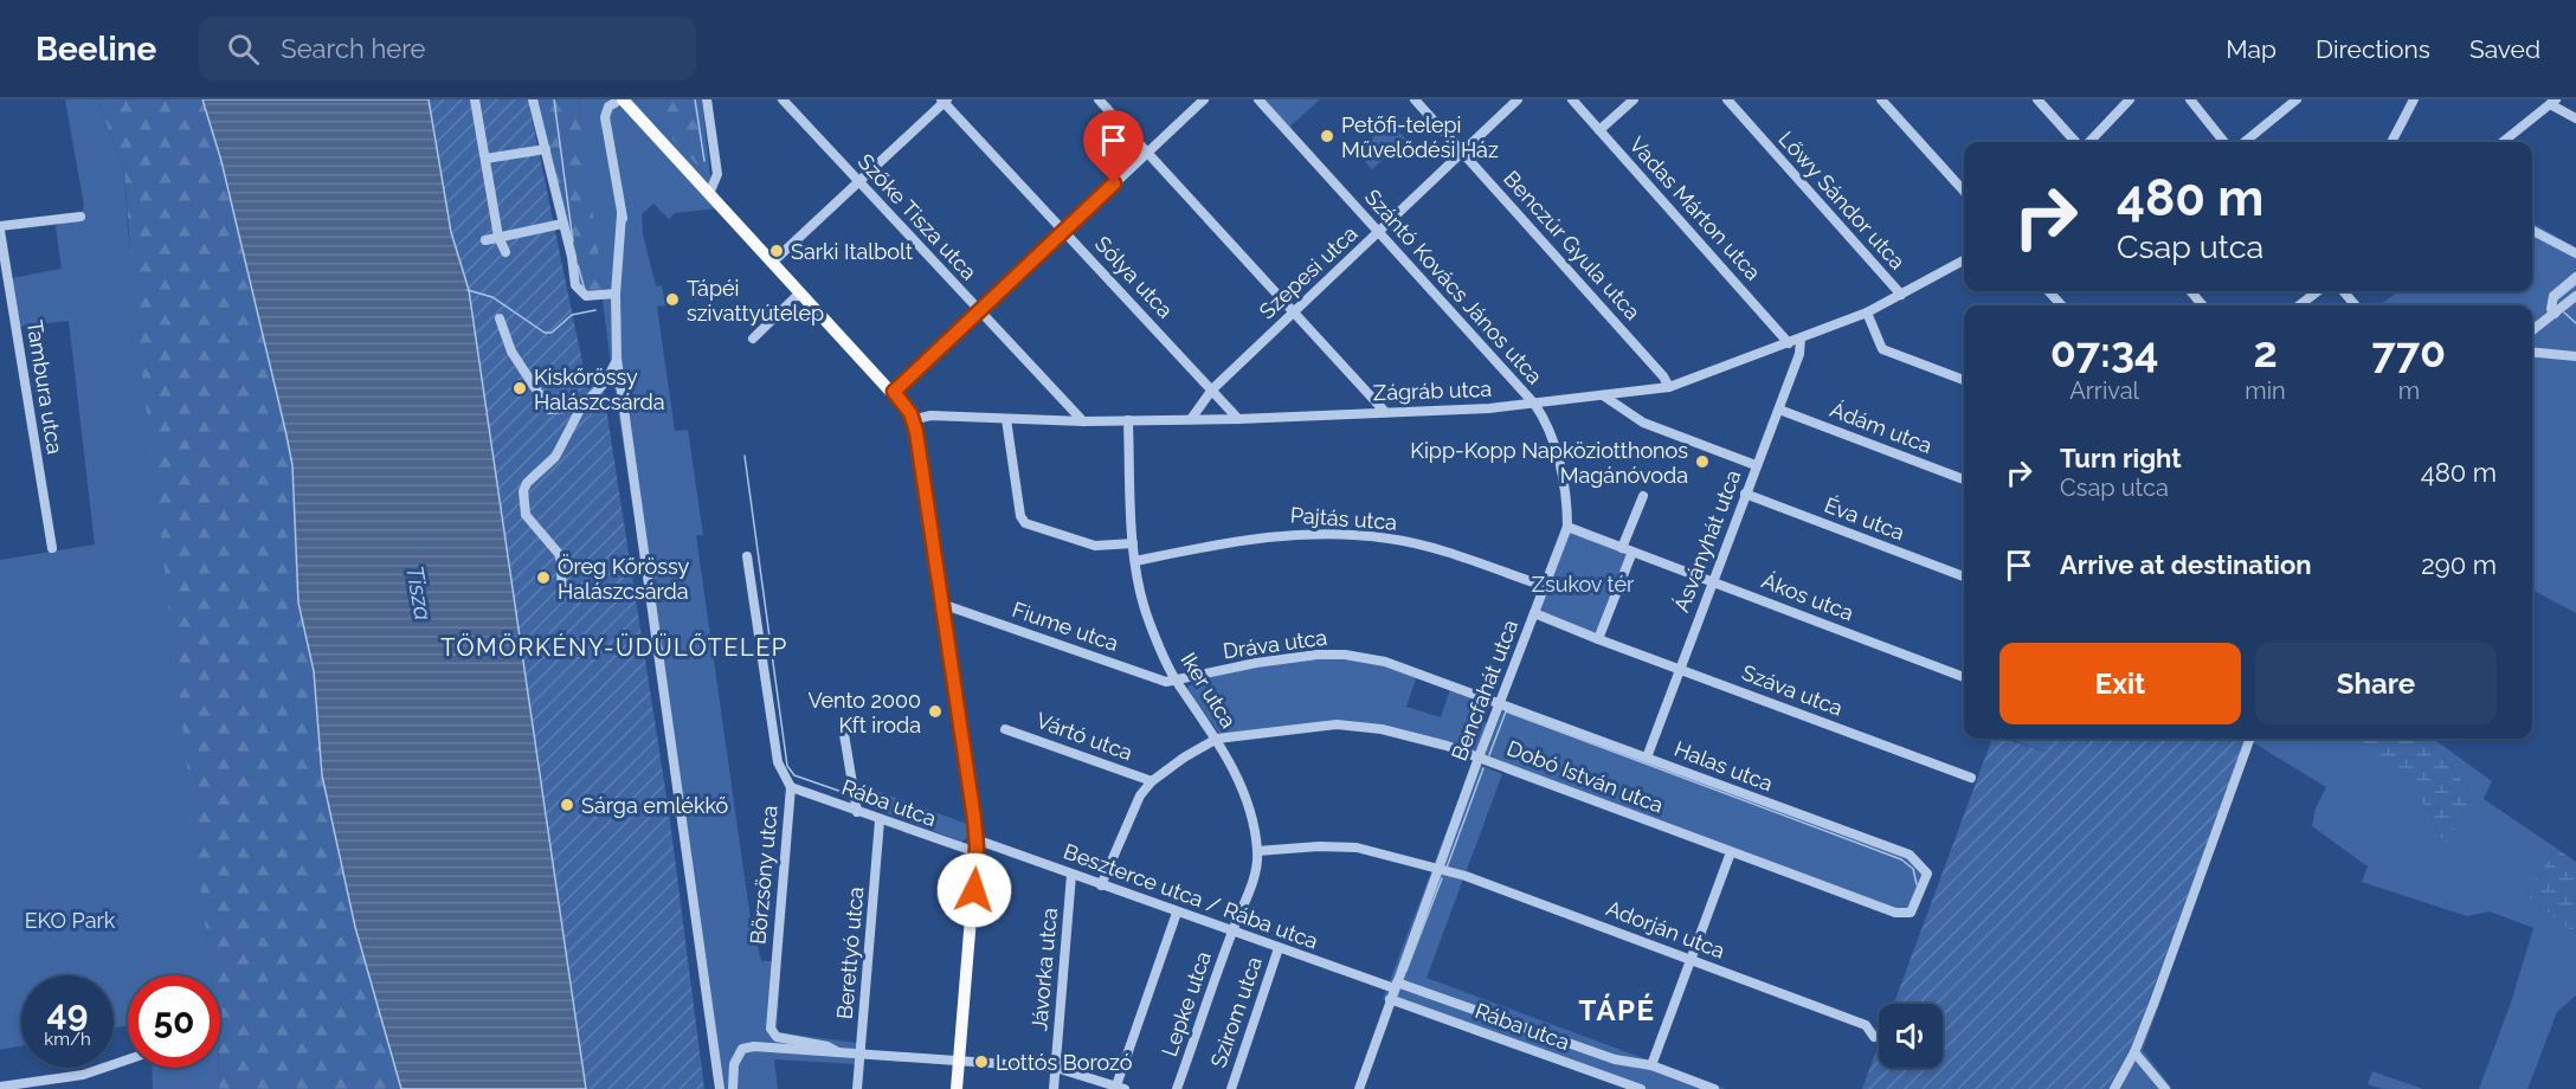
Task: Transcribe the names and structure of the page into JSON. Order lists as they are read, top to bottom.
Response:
{
  "streets": {
    "street": [
      "Lőwy Sándor utca",
      "Vadas Márton utca",
      "Szőke Tisza utca",
      "Benczúr Gyula utca",
      "Szepesi utca",
      "Sólya utca",
      "Szántó Kovács János utca",
      "Tambura utca",
      "Zágráb utca",
      "Ádám utca",
      "Pajtás utca",
      "Éva utca",
      "Ásványhát utca",
      "Ákos utca",
      "Fiume utca",
      "Dráva utca",
      "Iker utca",
      "Bencfahát utca",
      "Száva utca",
      "Vártó utca",
      "Halas utca",
      "Dobó István utca",
      "Rába utca",
      "Börzsöny utca",
      "Beszterce utca / Rába utca",
      "Adorján utca",
      "Berettyó utca",
      "Jávorka utca",
      "Lepke utca",
      "Szirom utca"
    ]
  },
  "crossings": [
    ["Lőwy Sándor utca", "Zágráb utca"],
    ["Vadas Márton utca", "Zágráb utca"],
    ["Szőke Tisza utca", "Zágráb utca"],
    ["Benczúr Gyula utca", "Szepesi utca"],
    ["Benczúr Gyula utca", "Zágráb utca"],
    ["Szepesi utca", "Sólya utca"],
    ["Szepesi utca", "Szántó Kovács János utca"],
    ["Szepesi utca", "Zágráb utca"],
    ["Sólya utca", "Zágráb utca"],
    ["Szántó Kovács János utca", "Zágráb utca"],
    ["Szántó Kovács János utca", "Bencfahát utca"],
    ["Zágráb utca", "Ásványhát utca"],
    ["Zágráb utca", "Iker utca"],
    ["Zágráb utca", "Bencfahát utca"],
    ["Ádám utca", "Ásványhát utca"],
    ["Pajtás utca", "Iker utca"],
    ["Pajtás utca", "Bencfahát utca"],
    ["Éva utca", "Ásványhát utca"],
    ["Ásványhát utca", "Ákos utca"],
    ["Ásványhát utca", "Száva utca"],
    ["Ásványhát utca", "Halas utca"],
    ["Fiume utca", "Dráva utca"],
    ["Fiume utca", "Iker utca"],
    ["Dráva utca", "Iker utca"],
    ["Dráva utca", "Bencfahát utca"],
    ["Dráva utca", "Halas utca"],
    ["Iker utca", "Dobó István utca"],
    ["Iker utca", "Beszterce utca / Rába utca"],
    ["Iker utca", "Adorján utca"],
    ["Iker utca", "Lepke utca"],
    ["Bencfahát utca", "Halas utca"],
    ["Bencfahát utca", "Dobó István utca"],
    ["Bencfahát utca", "Rába utca"],
    ["Bencfahát utca", "Beszterce utca / Rába utca"],
    ["Bencfahát utca", "Adorján utca"],
    ["Vártó utca", "Dobó István utca"],
    ["Halas utca", "Dobó István utca"],
    ["Dobó István utca", "Beszterce utca / Rába utca"],
    ["Rába utca", "Börzsöny utca"],
    ["Rába utca", "Beszterce utca / Rába utca"],
    ["Rába utca", "Berettyó utca"],
    ["Beszterce utca / Rába utca", "Jávorka utca"],
    ["Beszterce utca / Rába utca", "Lepke utca"],
    ["Beszterce utca / Rába utca", "Szirom utca"]
  ],
  "districts": ["TÖMÖRKÉNY-ÜDÜLŐTELEP", "TÁPÉ"],
  "water": ["Tisza"],
  "parks": ["Zsukov tér", "EKO Park"],
  "places": [
    "Petőfi-telepi Művelődési Ház",
    "Sarki Italbolt",
    "Tápéi szivattyútelep",
    "Kiskőrössy Halászcsárda",
    "Kipp-Kopp Napköziotthonos Magánóvoda",
    "Öreg Kőrössy Halászcsárda",
    "Vento 2000 Kft iroda",
    "Sárga emlékkő",
    "Lottós Borozó"
  ],
  "page": {
    "header": "Beeline",
    "search": "Search here",
    "nav": ["Map", "Directions", "Saved"],
    "turn": ["480 m", "Csap utca"],
    "eta": [
      "07:34",
      "Arrival",
      "2",
      "min",
      "770",
      "m"
    ],
    "list": [
      {
        "name": "Turn right",
        "note": "Csap utca",
        "value": "480 m"
      },
      {
        "name": "Arrive at destination",
        "value": "290 m"
      }
    ],
    "buttons": ["Exit", "Share"],
    "speed": "49 km/h",
    "limit": "50"
  }
}
